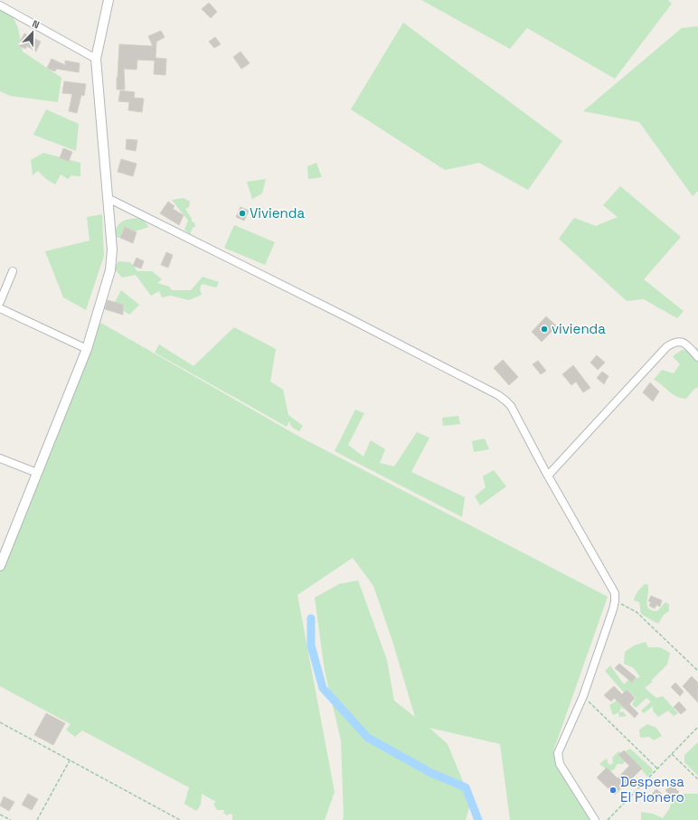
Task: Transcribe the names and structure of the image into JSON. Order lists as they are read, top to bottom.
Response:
{
  "places": ["Vivienda", "vivienda", "Despensa El Pionero"],
  "north": "top"
}
